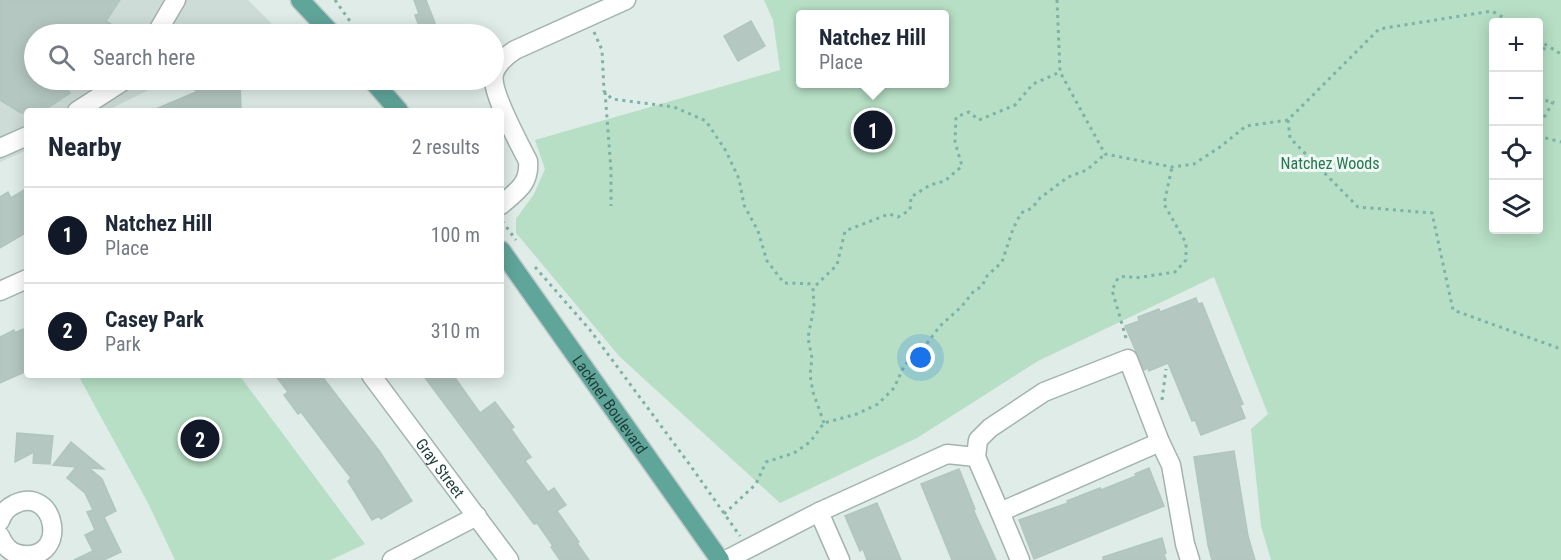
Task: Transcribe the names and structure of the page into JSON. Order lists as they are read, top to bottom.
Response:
{
  "streets": {
    "main road": ["Lackner Boulevard"],
    "street": ["Gray Street"]
  },
  "parks": ["Natchez Woods"],
  "page": {
    "popup": ["Natchez Hill", "Place"],
    "map_buttons": ["+", "−"],
    "search": "Search here",
    "pins": ["1", "2"],
    "heading": ["Nearby", "2 results"],
    "list": [
      {
        "mark": "1",
        "name": "Natchez Hill",
        "note": "Place",
        "value": "100 m"
      },
      {
        "mark": "2",
        "name": "Casey Park",
        "note": "Park",
        "value": "310 m"
      }
    ]
  }
}
